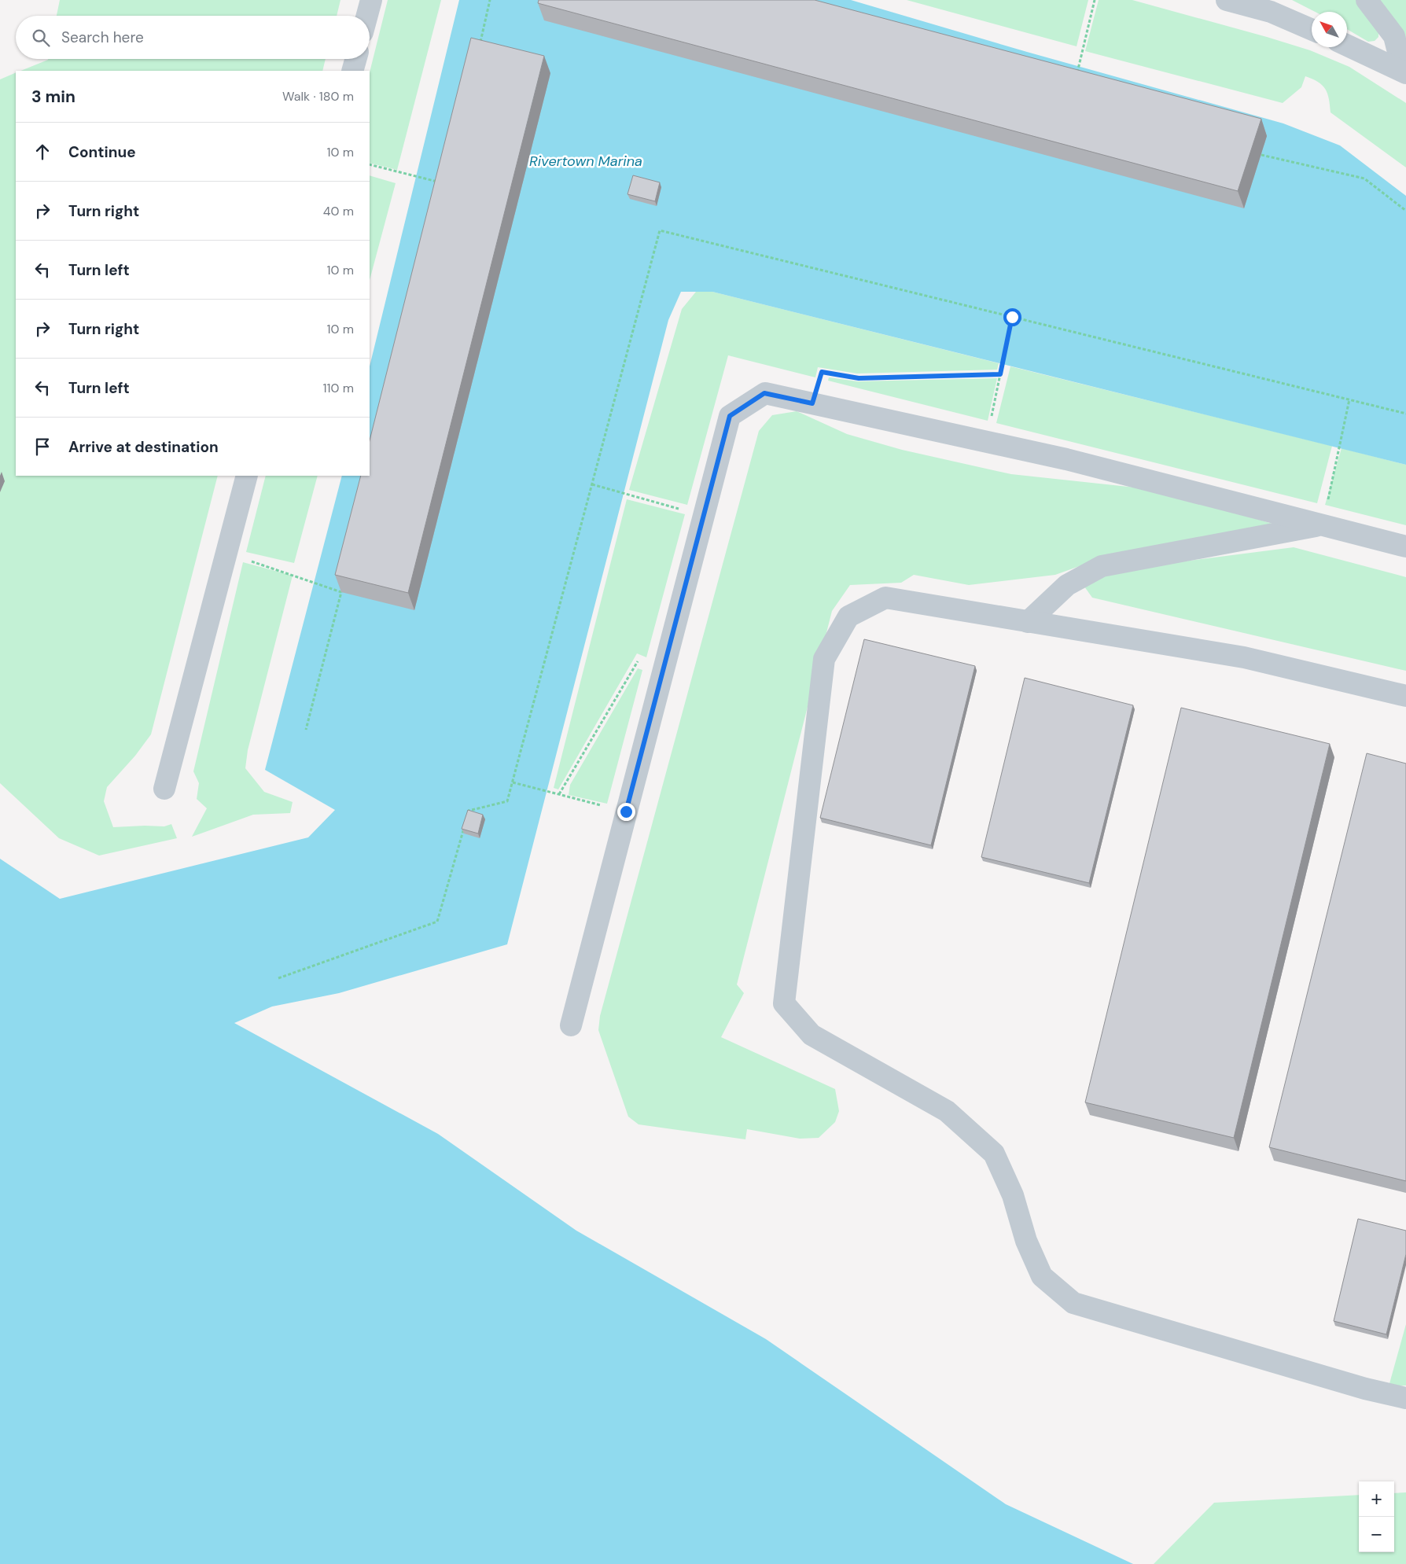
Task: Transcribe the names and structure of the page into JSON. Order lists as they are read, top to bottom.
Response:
{
  "water": ["Rivertown Marina"],
  "north": "top left",
  "page": {
    "search": "Search here",
    "heading": ["3 min", "Walk · 180 m"],
    "list": [
      ["Continue", "10 m"],
      ["Turn right", "40 m"],
      ["Turn left", "10 m"],
      ["Turn right", "10 m"],
      ["Turn left", "110 m"],
      "Arrive at destination"
    ],
    "map_buttons": ["+", "−"]
  }
}
